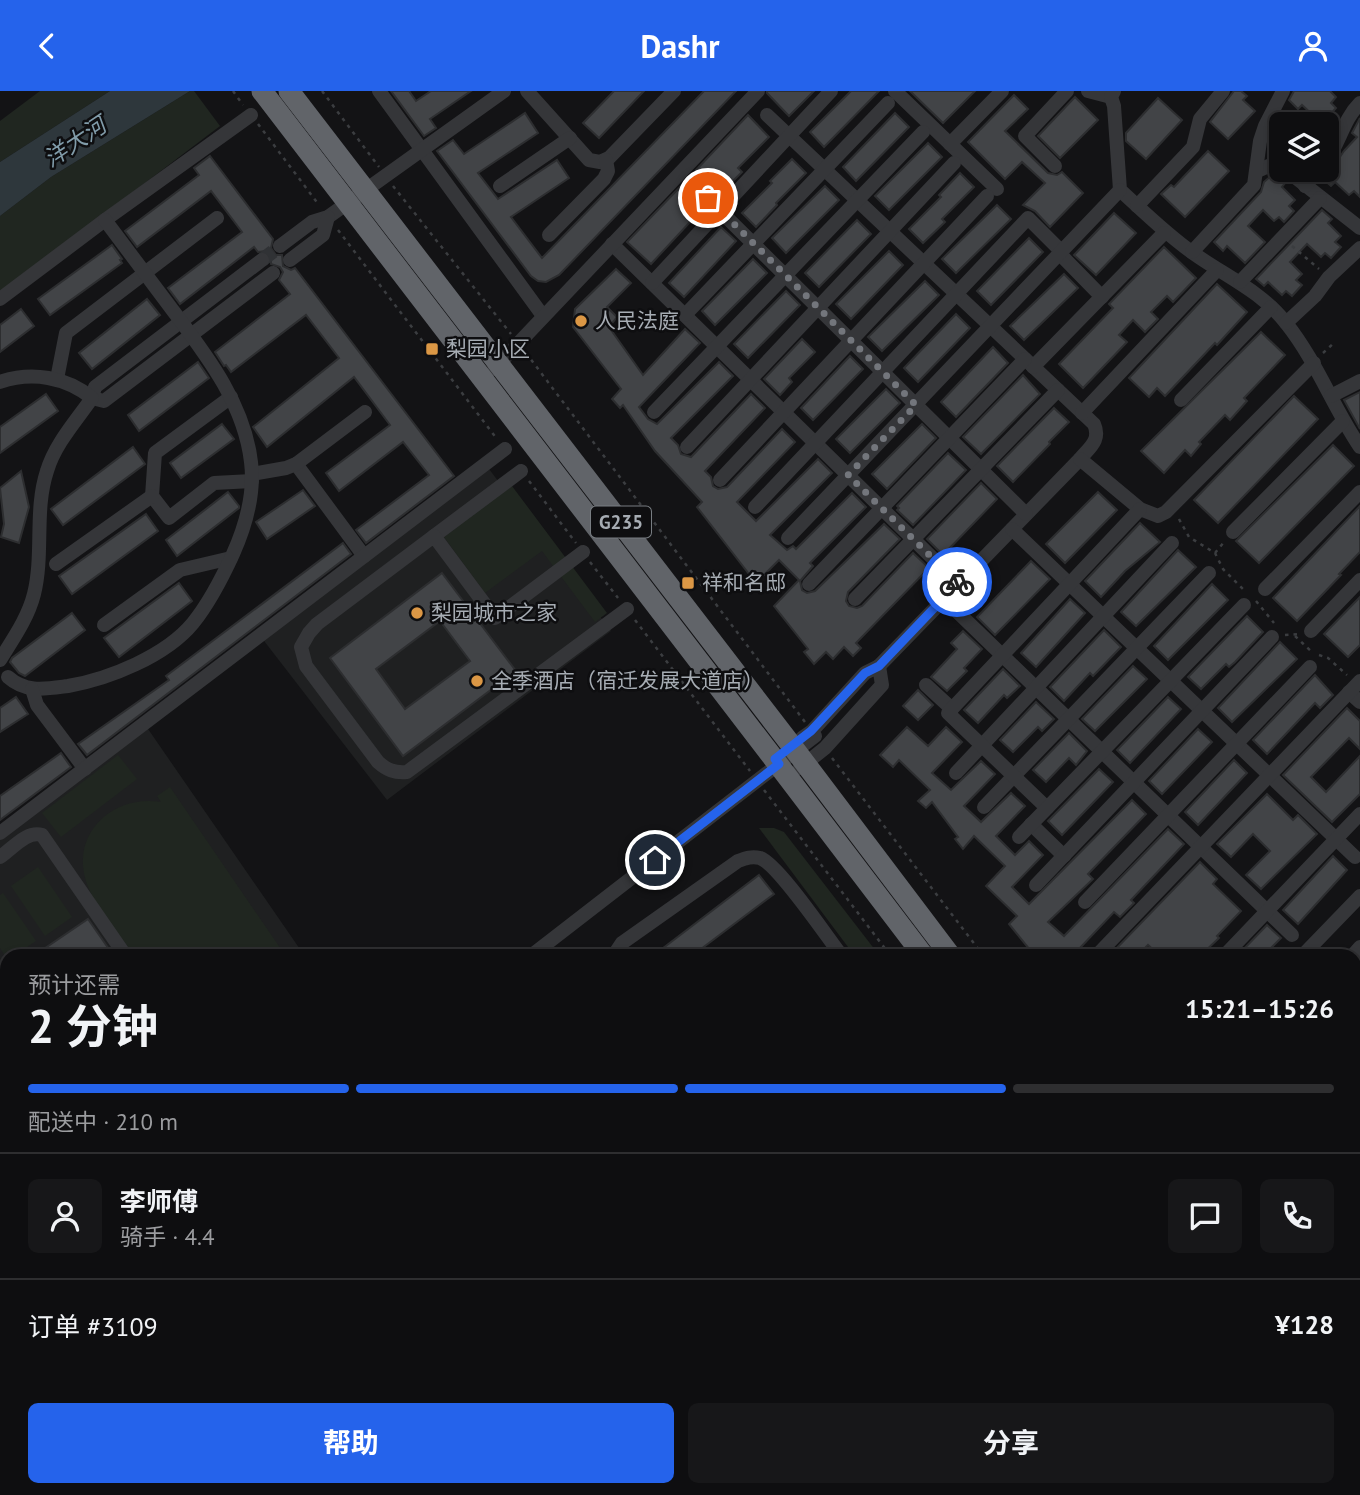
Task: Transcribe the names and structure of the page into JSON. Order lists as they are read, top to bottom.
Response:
{
  "streets": {
    "highway": ["G235"]
  },
  "water": ["洋大河"],
  "places": {
    "other": ["人民法庭", "梨园城市之家", "全季酒店（宿迁发展大道店）"],
    "transit": ["梨园小区", "祥和名邸"]
  },
  "page": {
    "header": "Dashr",
    "heading": ["2 分钟", "预计还需", "15:21–15:26"],
    "panel": [
      "李师傅",
      "骑手 · 4.4",
      "订单 #3109",
      "¥128"
    ],
    "bar": "配送中 · 210 m",
    "buttons": ["帮助", "分享"]
  }
}
